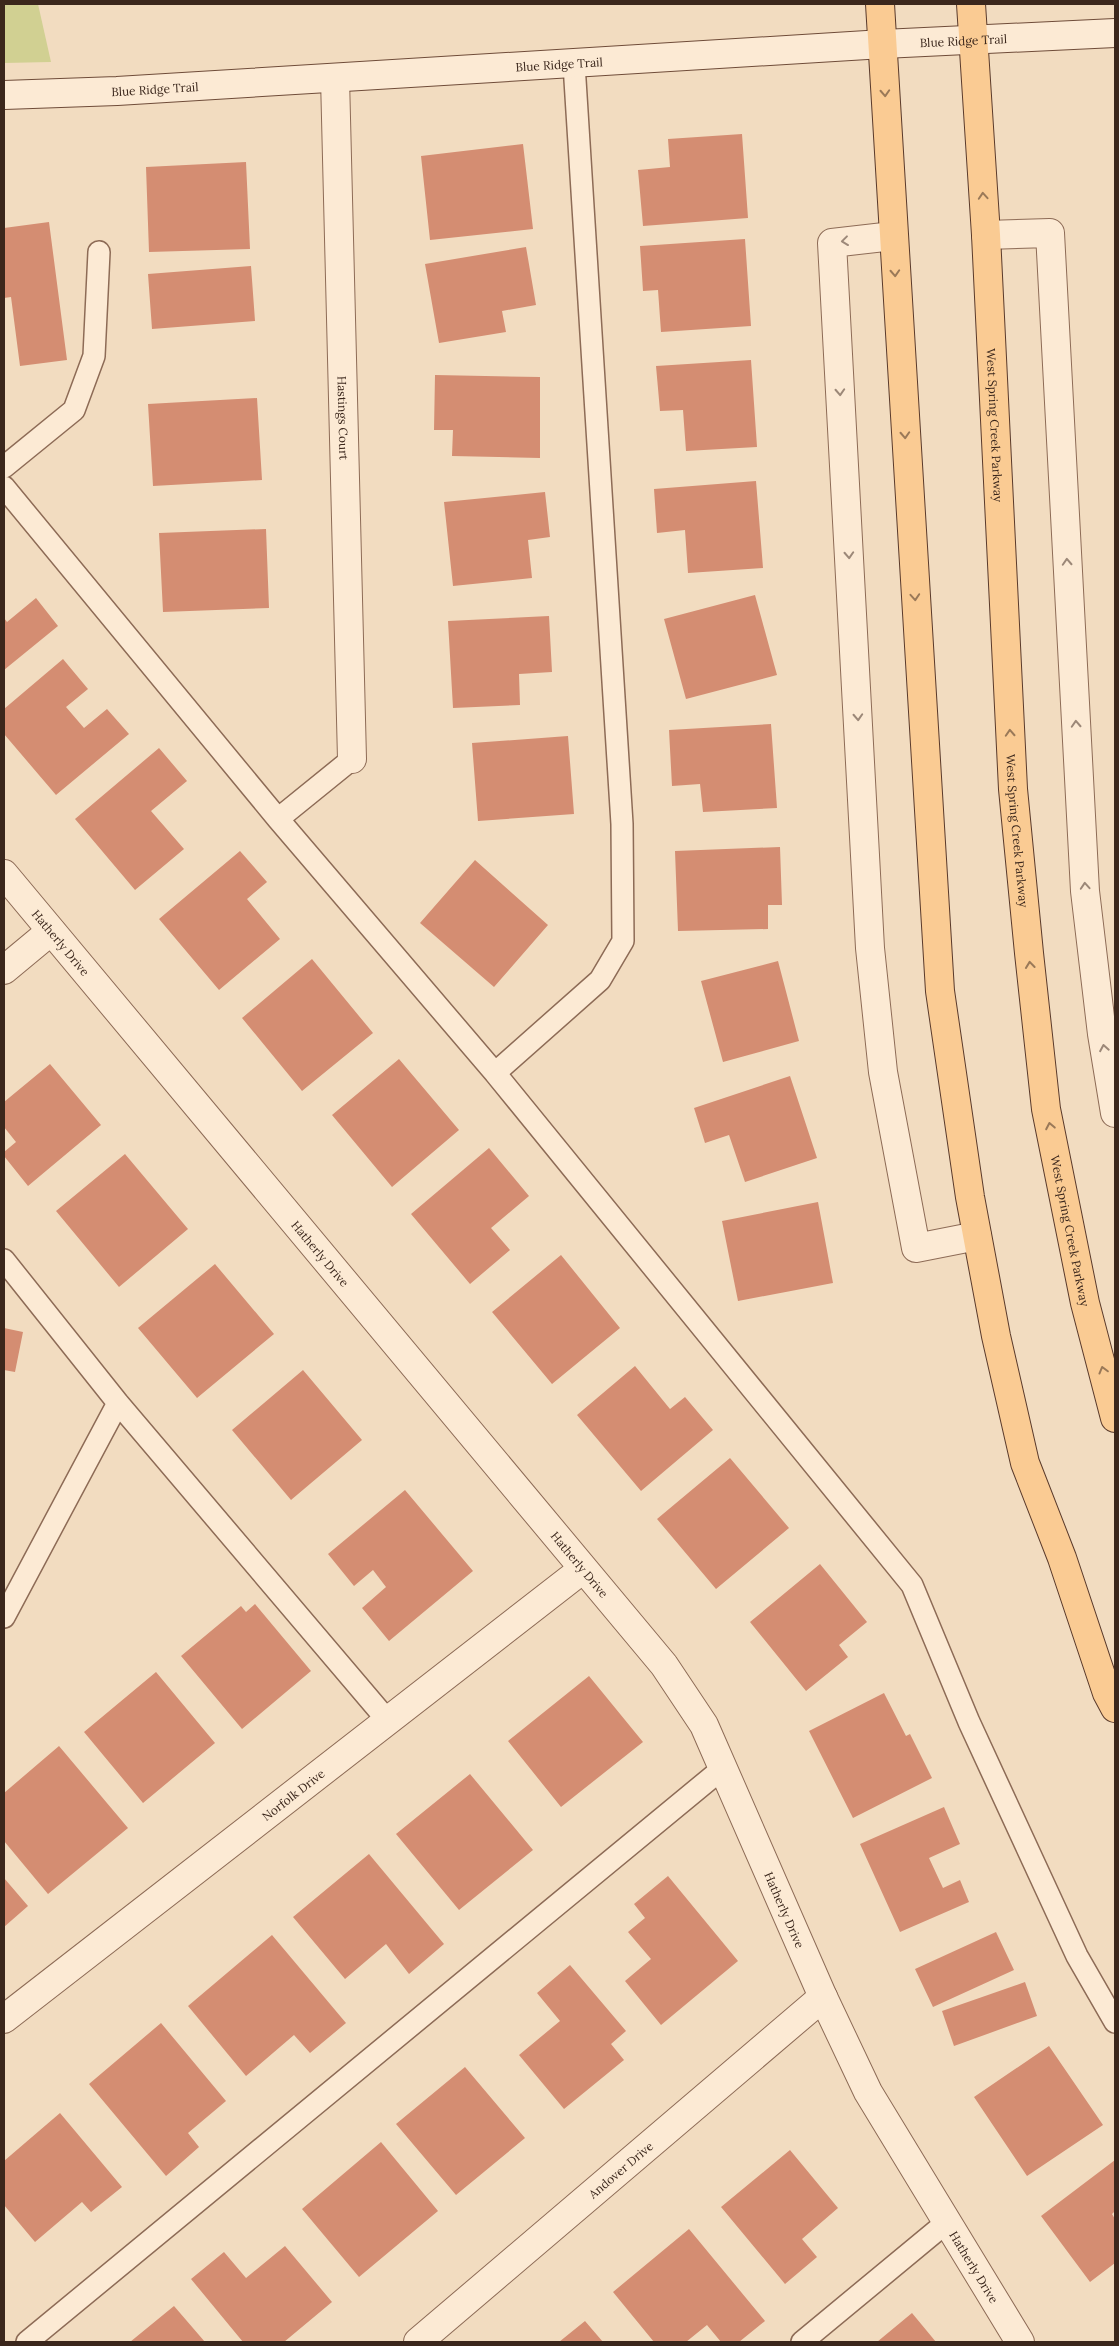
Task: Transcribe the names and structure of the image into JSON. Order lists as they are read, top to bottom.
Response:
{
  "streets": {
    "main road": ["West Spring Creek Parkway"],
    "street": [
      "Blue Ridge Trail",
      "Hastings Court",
      "Hatherly Drive",
      "Norfolk Drive",
      "Andover Drive"
    ]
  },
  "crossings": [
    ["Blue Ridge Trail", "Hastings Court"],
    ["Blue Ridge Trail", "West Spring Creek Parkway"],
    ["Hatherly Drive", "Norfolk Drive"],
    ["Hatherly Drive", "Andover Drive"]
  ]
}
